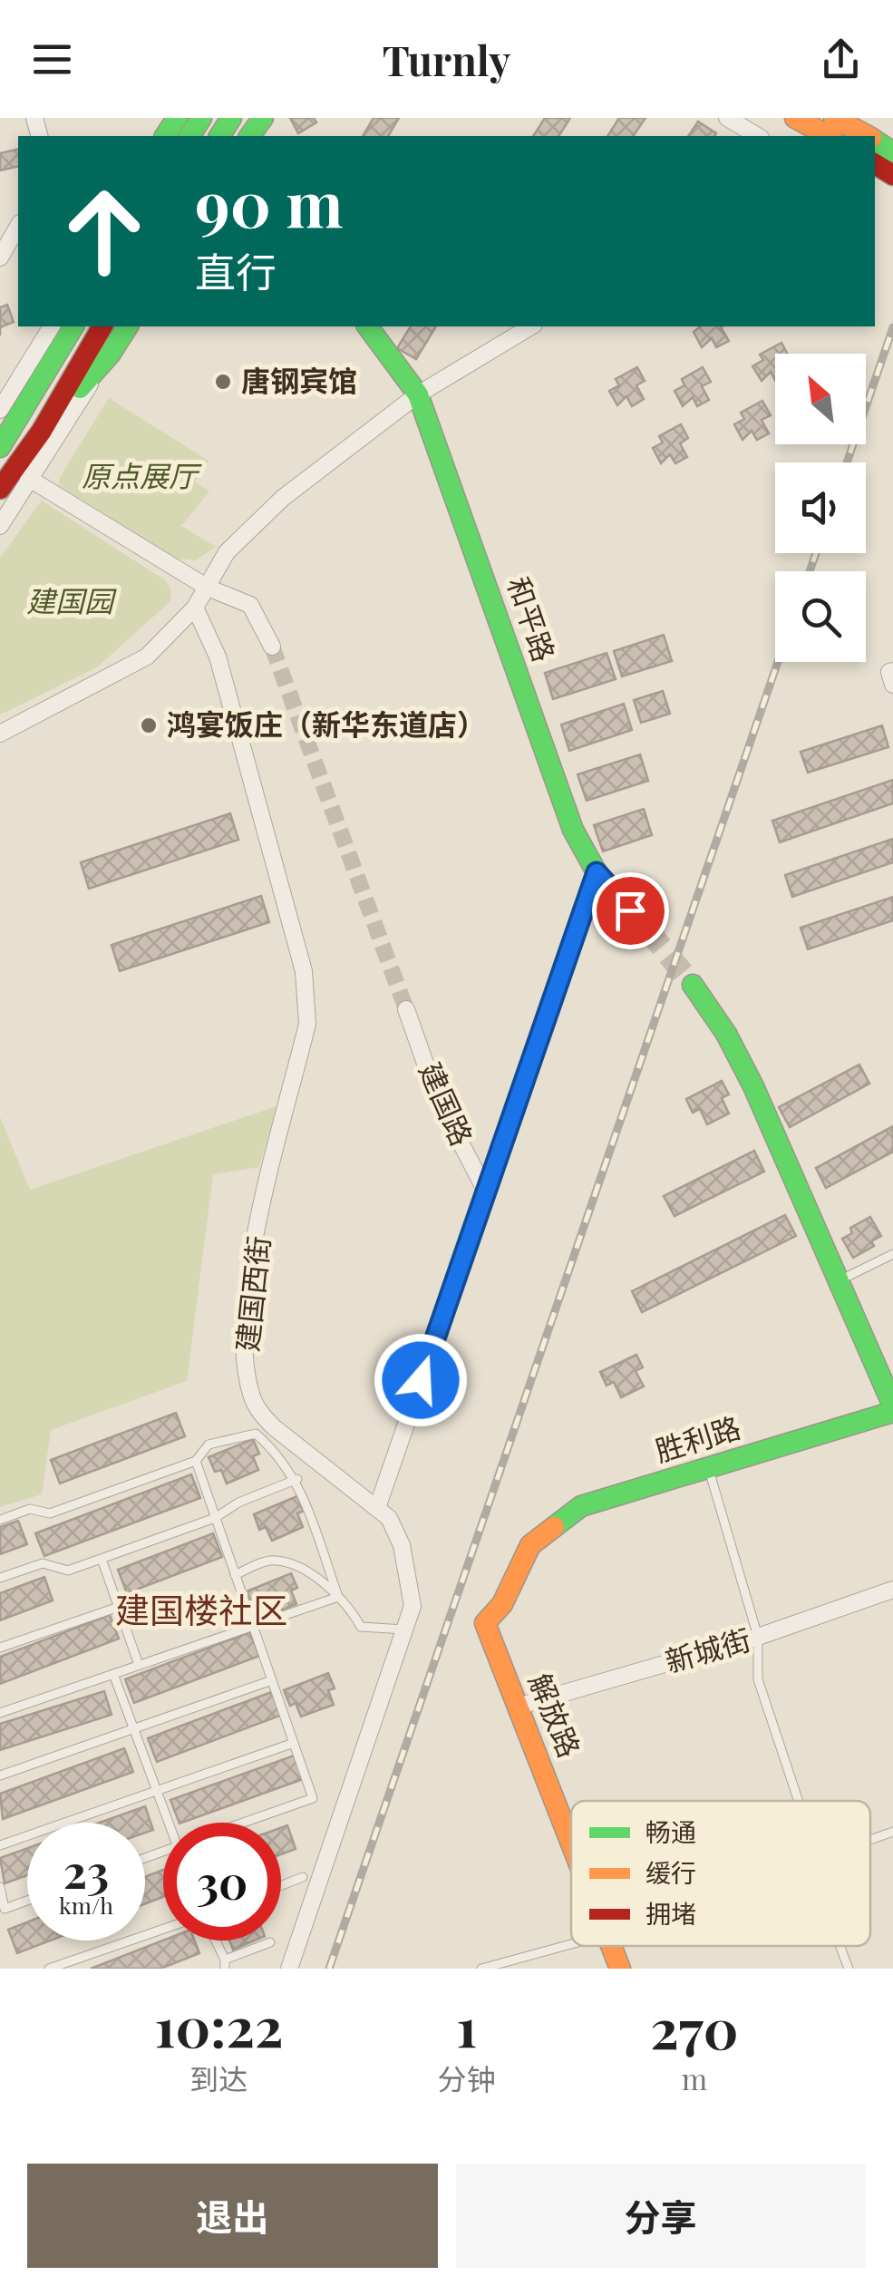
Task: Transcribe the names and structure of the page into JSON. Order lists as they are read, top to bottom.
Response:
{
  "streets": {
    "street": [
      "和平路",
      "建国路",
      "建国西街",
      "胜利路",
      "新城街",
      "解放路"
    ]
  },
  "crossings": [
    ["胜利路", "解放路"],
    ["新城街", "解放路"]
  ],
  "districts": ["建国楼社区"],
  "parks": ["原点展厅", "建国园"],
  "places": ["唐钢宾馆", "鸿宴饭庄（新华东道店）"],
  "legend": ["畅通", "缓行", "拥堵"],
  "north": "top left",
  "page": {
    "header": "Turnly",
    "turn": ["90 m", "直行"],
    "speed": "23 km/h",
    "limit": "30",
    "eta": [
      "10:22",
      "到达",
      "1",
      "分钟",
      "270",
      "m"
    ],
    "buttons": ["退出", "分享"]
  }
}
